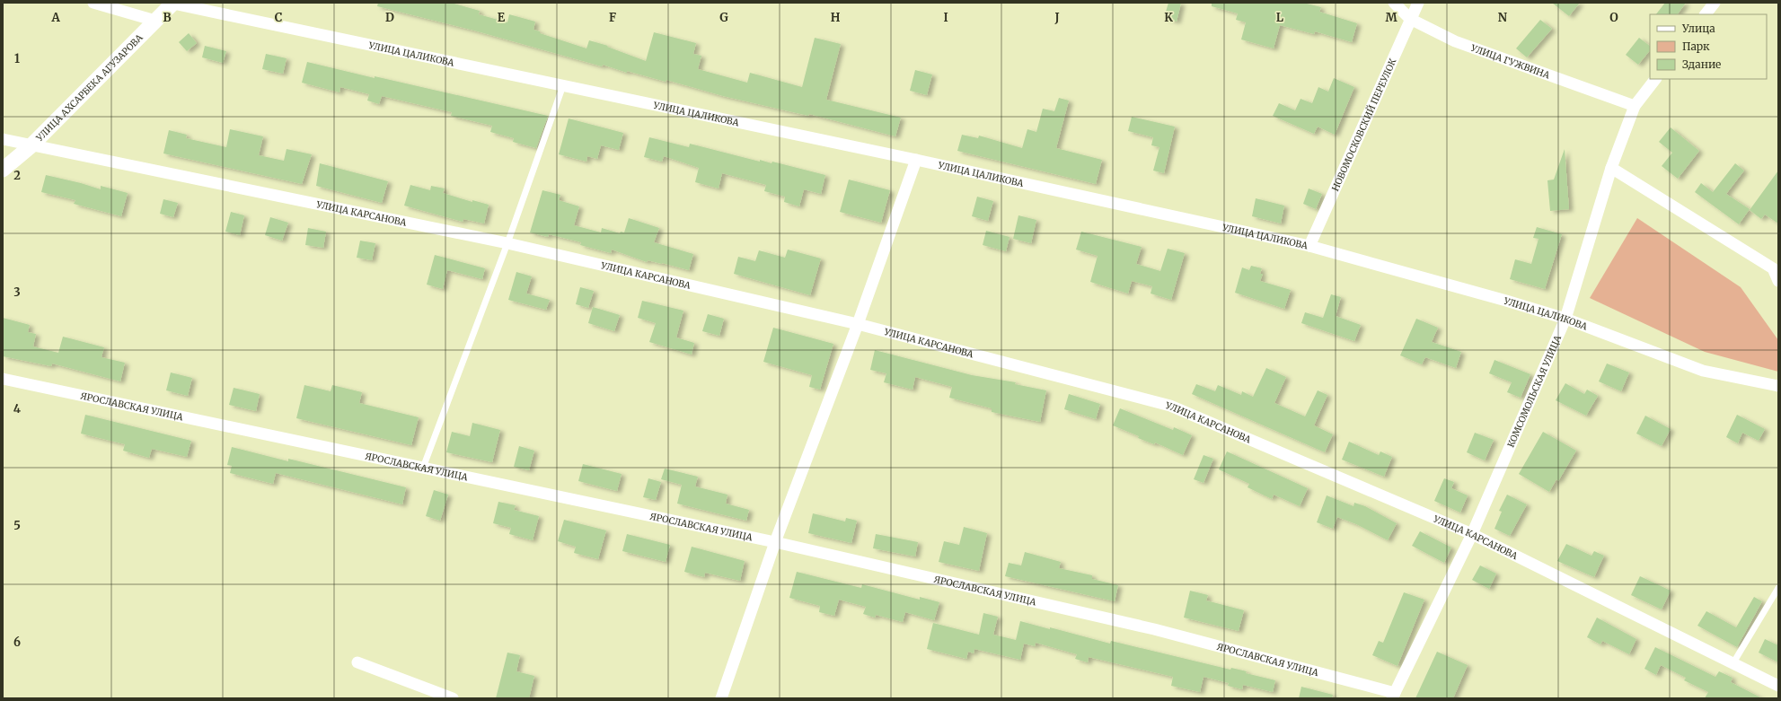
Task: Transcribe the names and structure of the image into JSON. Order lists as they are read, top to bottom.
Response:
{
  "streets": {
    "street": [
      "УЛИЦА ЦАЛИКОВА",
      "УЛИЦА ГУЖВИНА",
      "УЛИЦА АХСАРБЕКА АГУЗАРОВА",
      "НОВОМОСКОВСКИЙ ПЕРЕУЛОК",
      "УЛИЦА КАРСАНОВА",
      "КОМСОМОЛЬСКАЯ УЛИЦА",
      "ЯРОСЛАВСКАЯ УЛИЦА"
    ]
  },
  "crossings": [
    ["УЛИЦА ЦАЛИКОВА", "УЛИЦА АХСАРБЕКА АГУЗАРОВА"],
    ["УЛИЦА ЦАЛИКОВА", "НОВОМОСКОВСКИЙ ПЕРЕУЛОК"],
    ["УЛИЦА ЦАЛИКОВА", "КОМСОМОЛЬСКАЯ УЛИЦА"],
    ["УЛИЦА ГУЖВИНА", "НОВОМОСКОВСКИЙ ПЕРЕУЛОК"],
    ["УЛИЦА ГУЖВИНА", "КОМСОМОЛЬСКАЯ УЛИЦА"],
    ["УЛИЦА АХСАРБЕКА АГУЗАРОВА", "УЛИЦА КАРСАНОВА"],
    ["УЛИЦА КАРСАНОВА", "КОМСОМОЛЬСКАЯ УЛИЦА"],
    ["КОМСОМОЛЬСКАЯ УЛИЦА", "ЯРОСЛАВСКАЯ УЛИЦА"]
  ],
  "legend": ["Улица", "Парк", "Здание"],
  "grid": {
    "columns": [
      "A",
      "B",
      "C",
      "D",
      "E",
      "F",
      "G",
      "H",
      "I",
      "J",
      "K",
      "L",
      "M",
      "N",
      "O"
    ],
    "rows": [
      "1",
      "2",
      "3",
      "4",
      "5",
      "6"
    ]
  }
}
